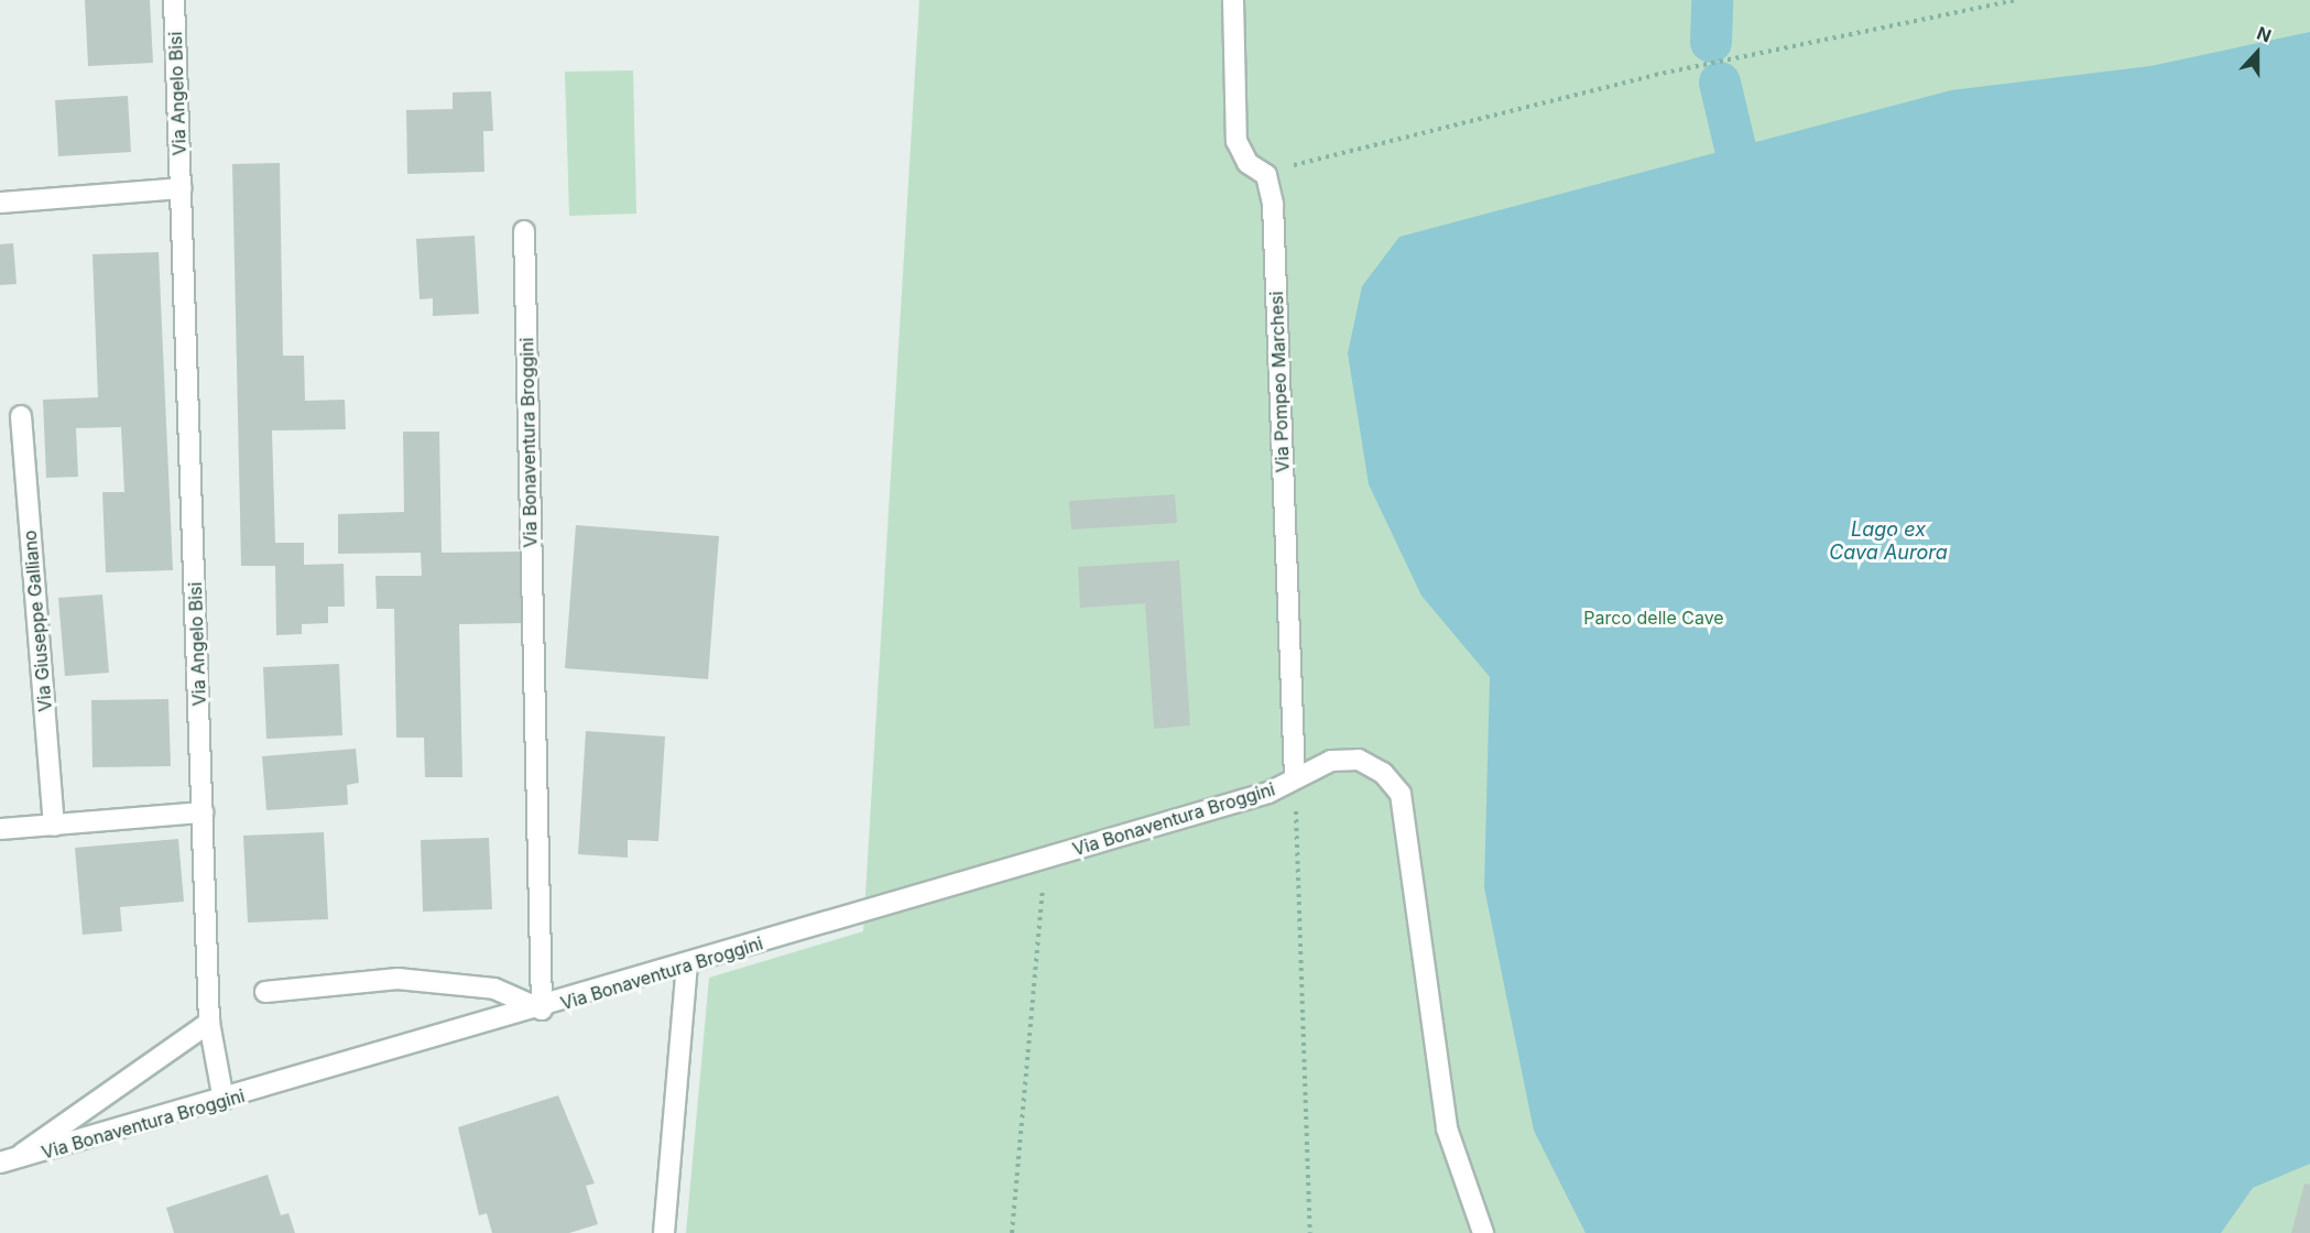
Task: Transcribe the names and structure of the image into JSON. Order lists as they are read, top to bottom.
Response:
{
  "streets": {
    "street": [
      "Via Angelo Bisi",
      "Via Pompeo Marchesi",
      "Via Bonaventura Broggini",
      "Via Giuseppe Galliano"
    ]
  },
  "crossings": [
    ["Via Angelo Bisi", "Via Bonaventura Broggini"],
    ["Via Pompeo Marchesi", "Via Bonaventura Broggini"]
  ],
  "water": ["Lago ex Cava Aurora"],
  "parks": ["Parco delle Cave"],
  "north": "top"
}
